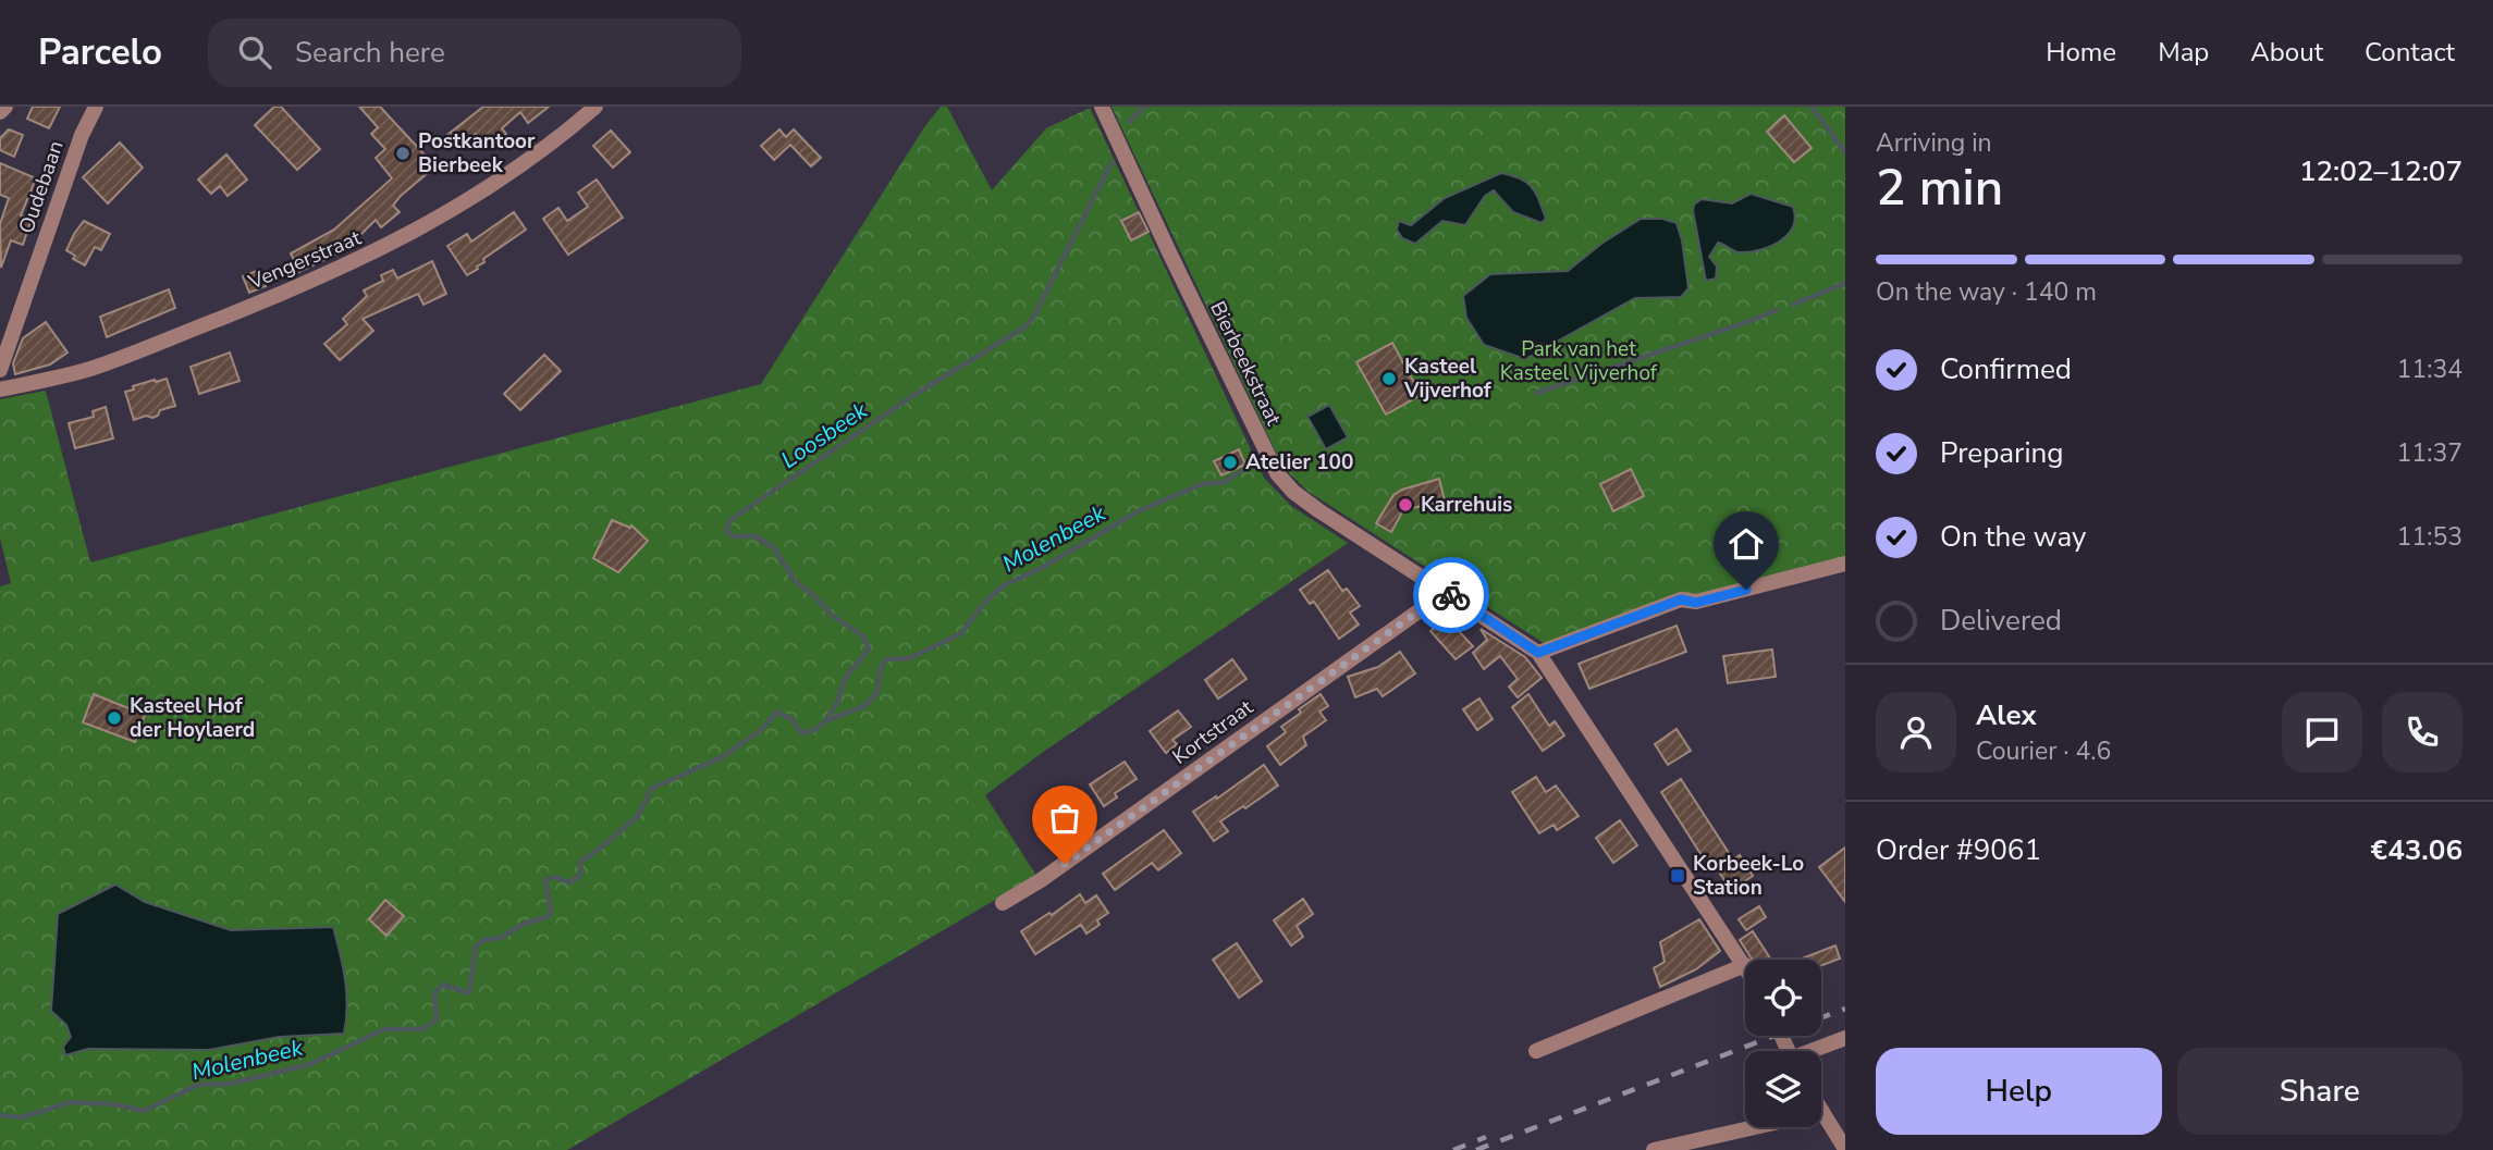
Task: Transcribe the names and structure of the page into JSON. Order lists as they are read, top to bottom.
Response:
{
  "streets": {
    "street": [
      "Oudebaan",
      "Vengerstraat",
      "Bierbeekstraat",
      "Kortstraat"
    ]
  },
  "crossings": [
    ["Bierbeekstraat", "Kortstraat"]
  ],
  "water": ["Loosbeek", "Molenbeek"],
  "parks": ["Park van het Kasteel Vijverhof"],
  "places": {
    "other": [
      "Postkantoor Bierbeek",
      "Kasteel Vijverhof",
      "Atelier 100",
      "Karrehuis",
      "Kasteel Hof der Hoylaerd"
    ],
    "transit": ["Korbeek-Lo Station"]
  },
  "page": {
    "header": "Parcelo",
    "search": "Search here",
    "nav": [
      "Home",
      "Map",
      "About",
      "Contact"
    ],
    "heading": ["2 min", "Arriving in", "12:02–12:07"],
    "panel": [
      "Alex",
      "Courier · 4.6",
      "Order #9061",
      "€43.06"
    ],
    "bar": "On the way · 140 m",
    "list": [
      ["Confirmed", "11:34"],
      ["Preparing", "11:37"],
      ["On the way", "11:53"],
      "Delivered"
    ],
    "buttons": ["Help", "Share"]
  }
}
